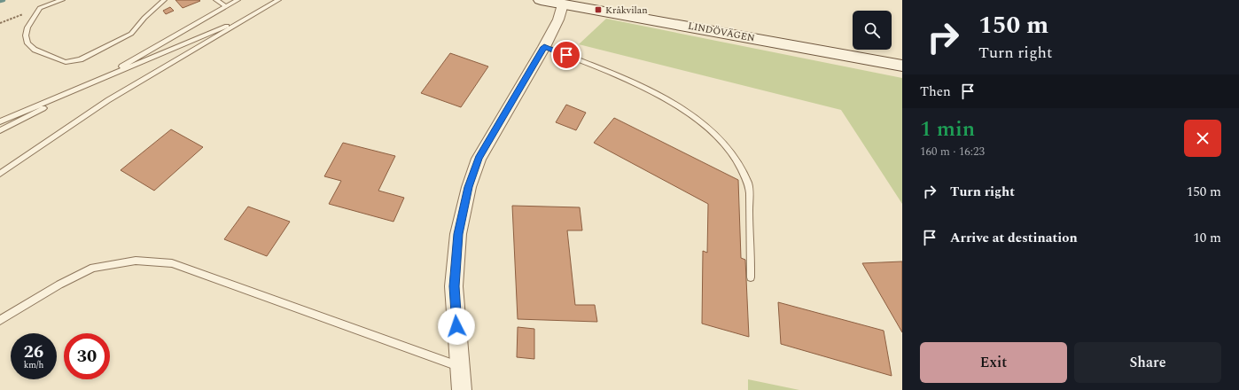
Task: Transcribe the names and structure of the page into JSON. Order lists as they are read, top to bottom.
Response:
{
  "streets": {
    "main road": ["LINDÖVÄGEN"]
  },
  "places": {
    "transit": ["Kråkvilan"]
  },
  "page": {
    "turn": ["150 m", "Turn right"],
    "then": "Then",
    "heading": ["1 min", "160 m · 16:23"],
    "list": [
      {
        "name": "Turn right",
        "value": "150 m"
      },
      {
        "name": "Arrive at destination",
        "value": "10 m"
      }
    ],
    "speed": "26 km/h",
    "limit": "30",
    "buttons": ["Exit", "Share"]
  }
}
